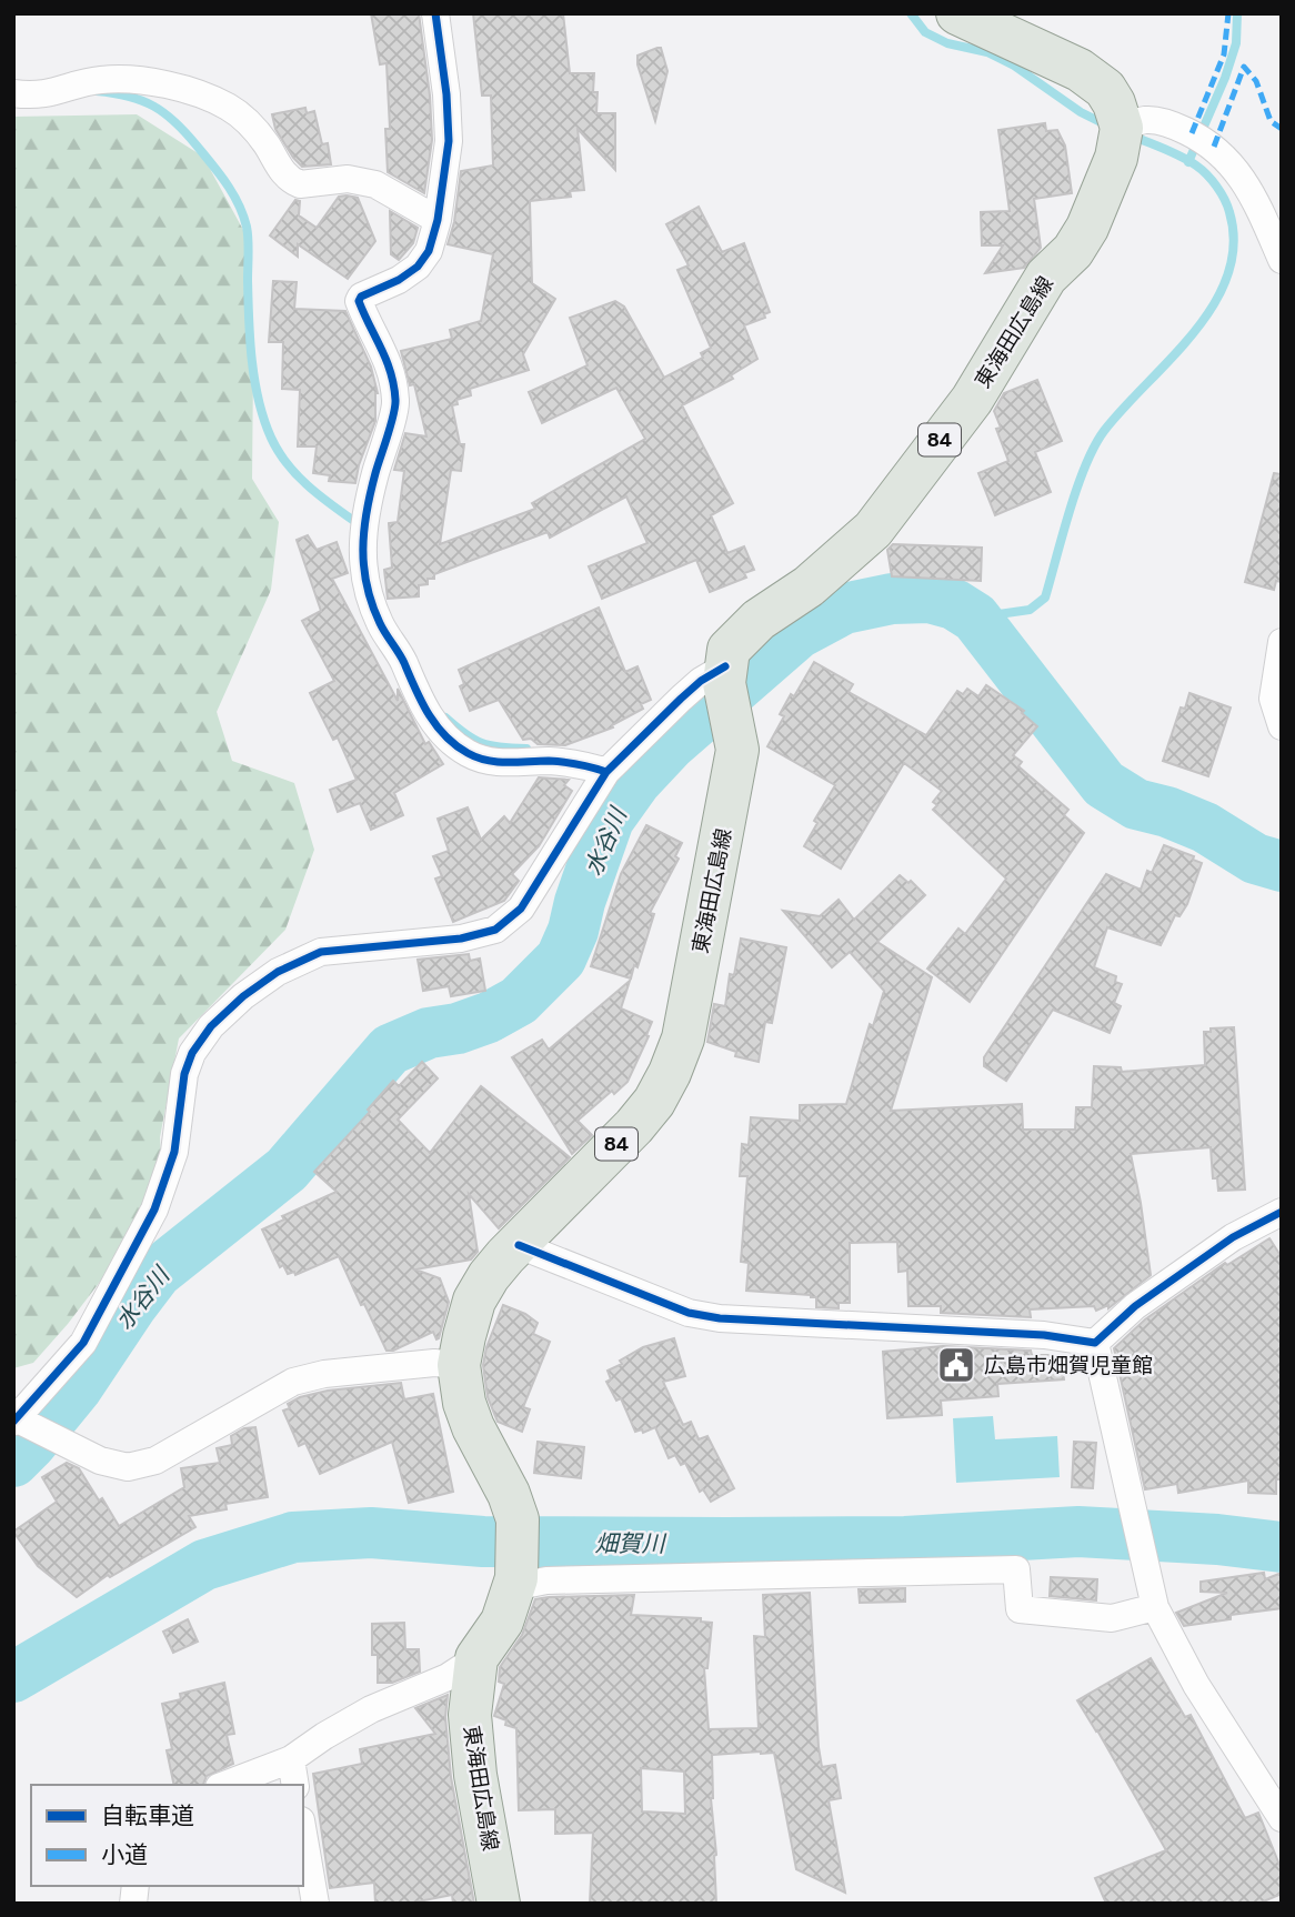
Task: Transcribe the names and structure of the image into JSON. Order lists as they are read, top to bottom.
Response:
{
  "streets": {
    "main road": ["東海田広島線", "84"]
  },
  "water": ["水谷川", "畑賀川"],
  "places": {
    "public building": ["広島市畑賀児童館"]
  },
  "legend": ["自転車道", "小道"]
}
